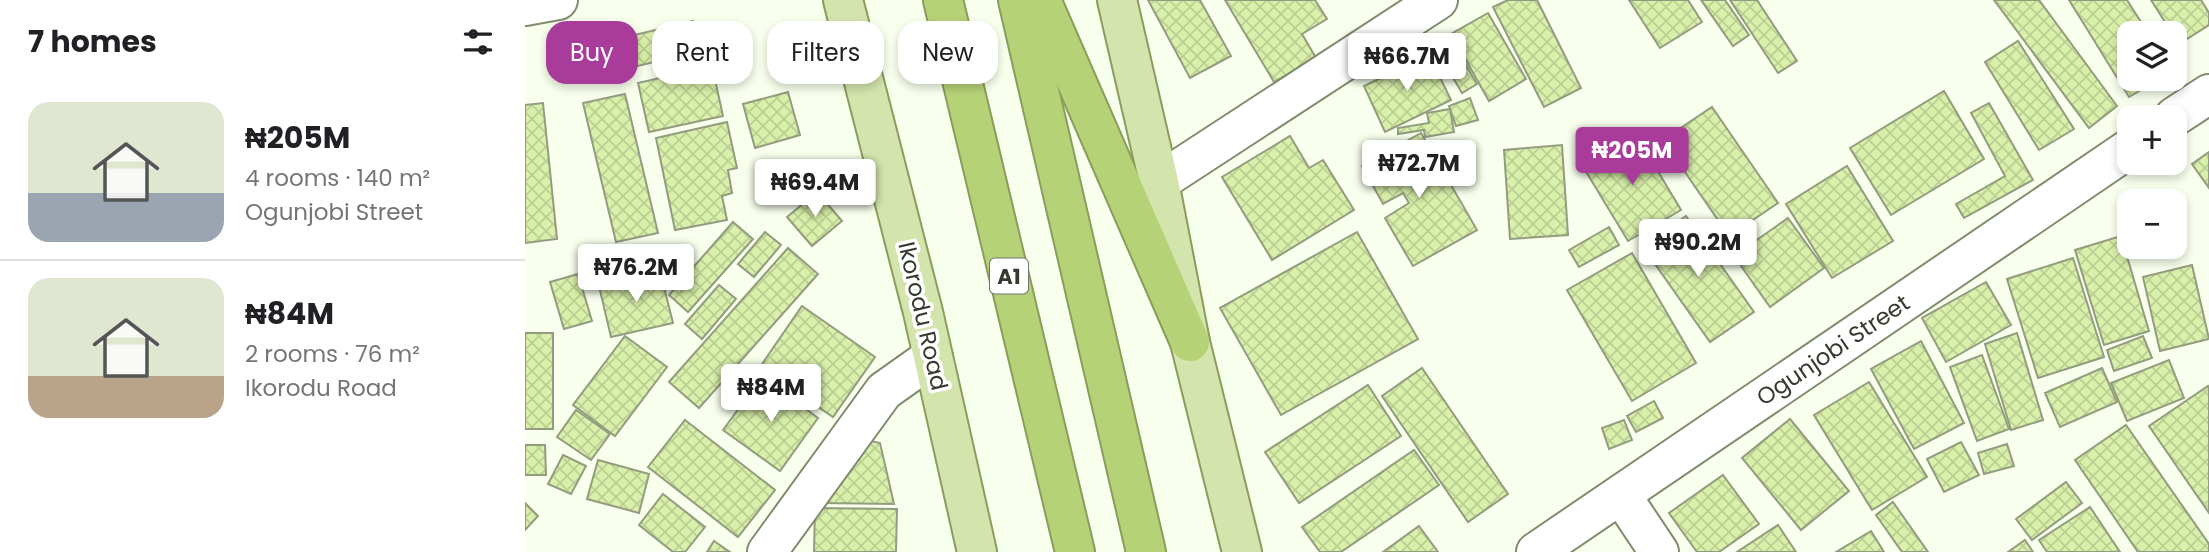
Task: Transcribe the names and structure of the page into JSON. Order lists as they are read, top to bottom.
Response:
{
  "streets": {
    "highway": ["A1"],
    "main road": ["Ikorodu Road"],
    "street": ["Ogunjobi Street"]
  },
  "page": {
    "heading": "7 homes",
    "map_buttons": ["+", "−"],
    "chip": [
      "Buy",
      "Rent",
      "Filters",
      "New"
    ],
    "price": [
      "₦66.7M",
      "₦205M",
      "₦72.7M",
      "₦69.4M",
      "₦90.2M",
      "₦76.2M",
      "₦84M"
    ],
    "list": [
      {
        "name": "₦205M",
        "note": "4 rooms · 140 m² · Ogunjobi Street"
      },
      {
        "name": "₦84M",
        "note": "2 rooms · 76 m² · Ikorodu Road"
      }
    ]
  }
}
